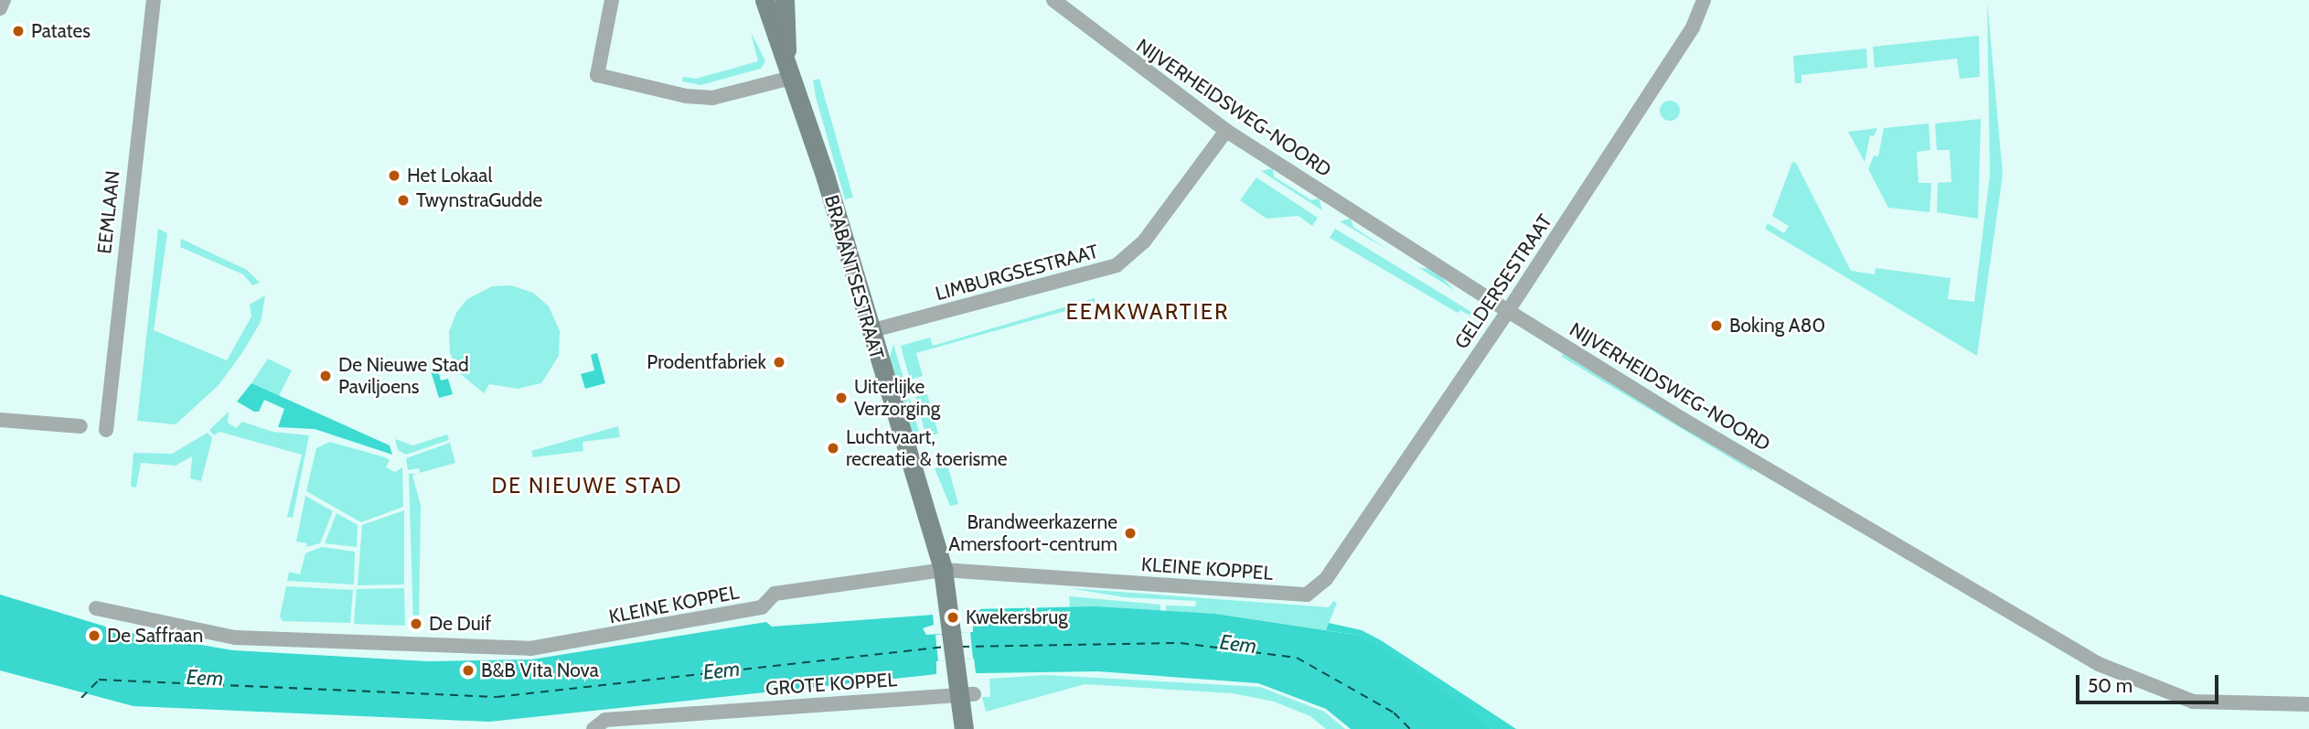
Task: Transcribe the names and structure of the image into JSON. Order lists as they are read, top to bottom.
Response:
{
  "streets": {
    "street": [
      "NIJVERHEIDSWEG-NOORD",
      "EEMLAAN",
      "LIMBURGSESTRAAT",
      "BRABANTSESTRAAT",
      "GELDERSESTRAAT",
      "KLEINE KOPPEL",
      "GROTE KOPPEL"
    ]
  },
  "crossings": [
    ["NIJVERHEIDSWEG-NOORD", "LIMBURGSESTRAAT"],
    ["NIJVERHEIDSWEG-NOORD", "GELDERSESTRAAT"],
    ["LIMBURGSESTRAAT", "BRABANTSESTRAAT"],
    ["BRABANTSESTRAAT", "KLEINE KOPPEL"],
    ["BRABANTSESTRAAT", "GROTE KOPPEL"],
    ["GELDERSESTRAAT", "KLEINE KOPPEL"]
  ],
  "districts": ["EEMKWARTIER", "DE NIEUWE STAD"],
  "water": ["Eem"],
  "places": [
    "Patates",
    "Het Lokaal",
    "TwynstraGudde",
    "Boking A80",
    "Prodentfabriek",
    "De Nieuwe Stad Paviljoens",
    "Uiterlijke Verzorging",
    "Luchtvaart, recreatie & toerisme",
    "Brandweerkazerne Amersfoort-centrum",
    "Kwekersbrug",
    "De Duif",
    "De Saffraan",
    "B&B Vita Nova"
  ],
  "scale_bar": "50 m"
}
